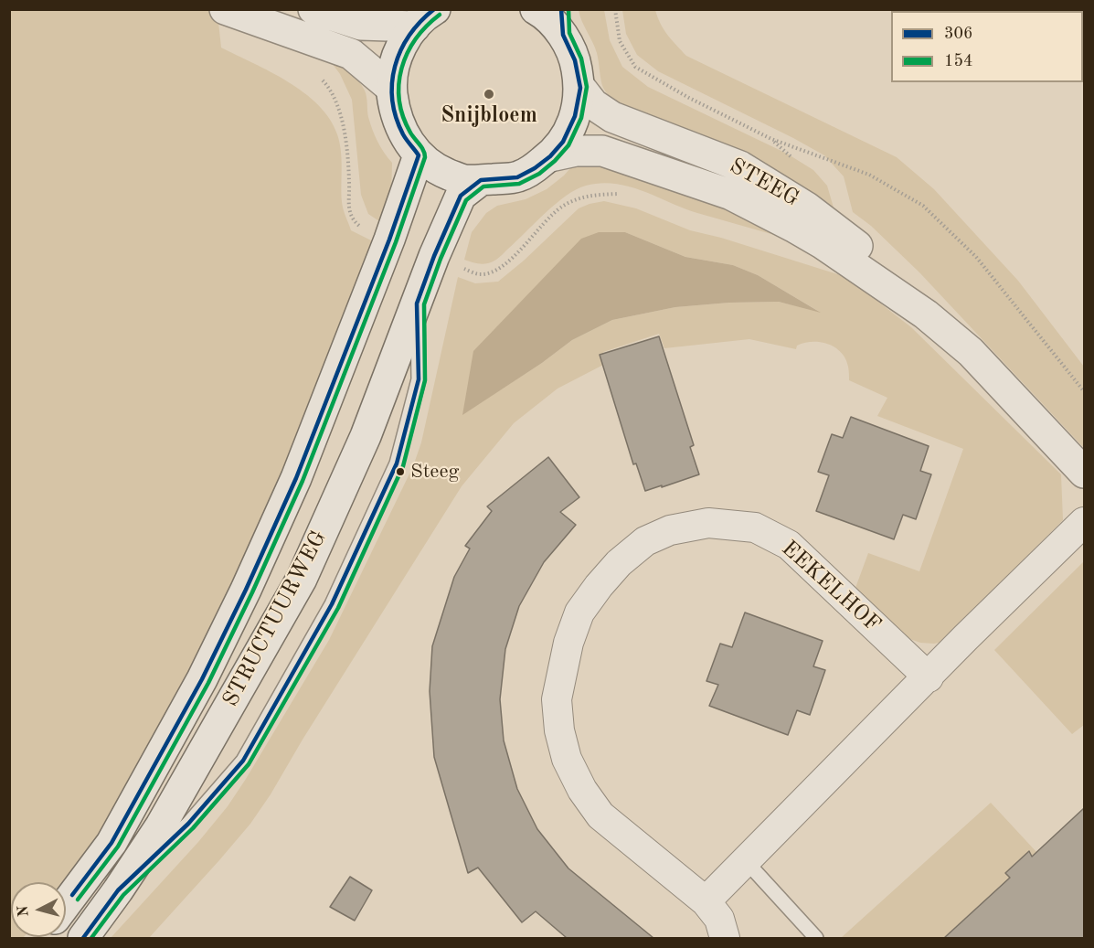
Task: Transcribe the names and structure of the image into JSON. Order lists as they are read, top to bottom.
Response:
{
  "streets": {
    "main road": ["STEEG", "STRUCTUURWEG"],
    "street": ["EEKELHOF"]
  },
  "places": ["Snijbloem", "Steeg"],
  "lines": ["transit line 306", "transit line 154"],
  "legend": ["306", "154"],
  "north": "left"
}
